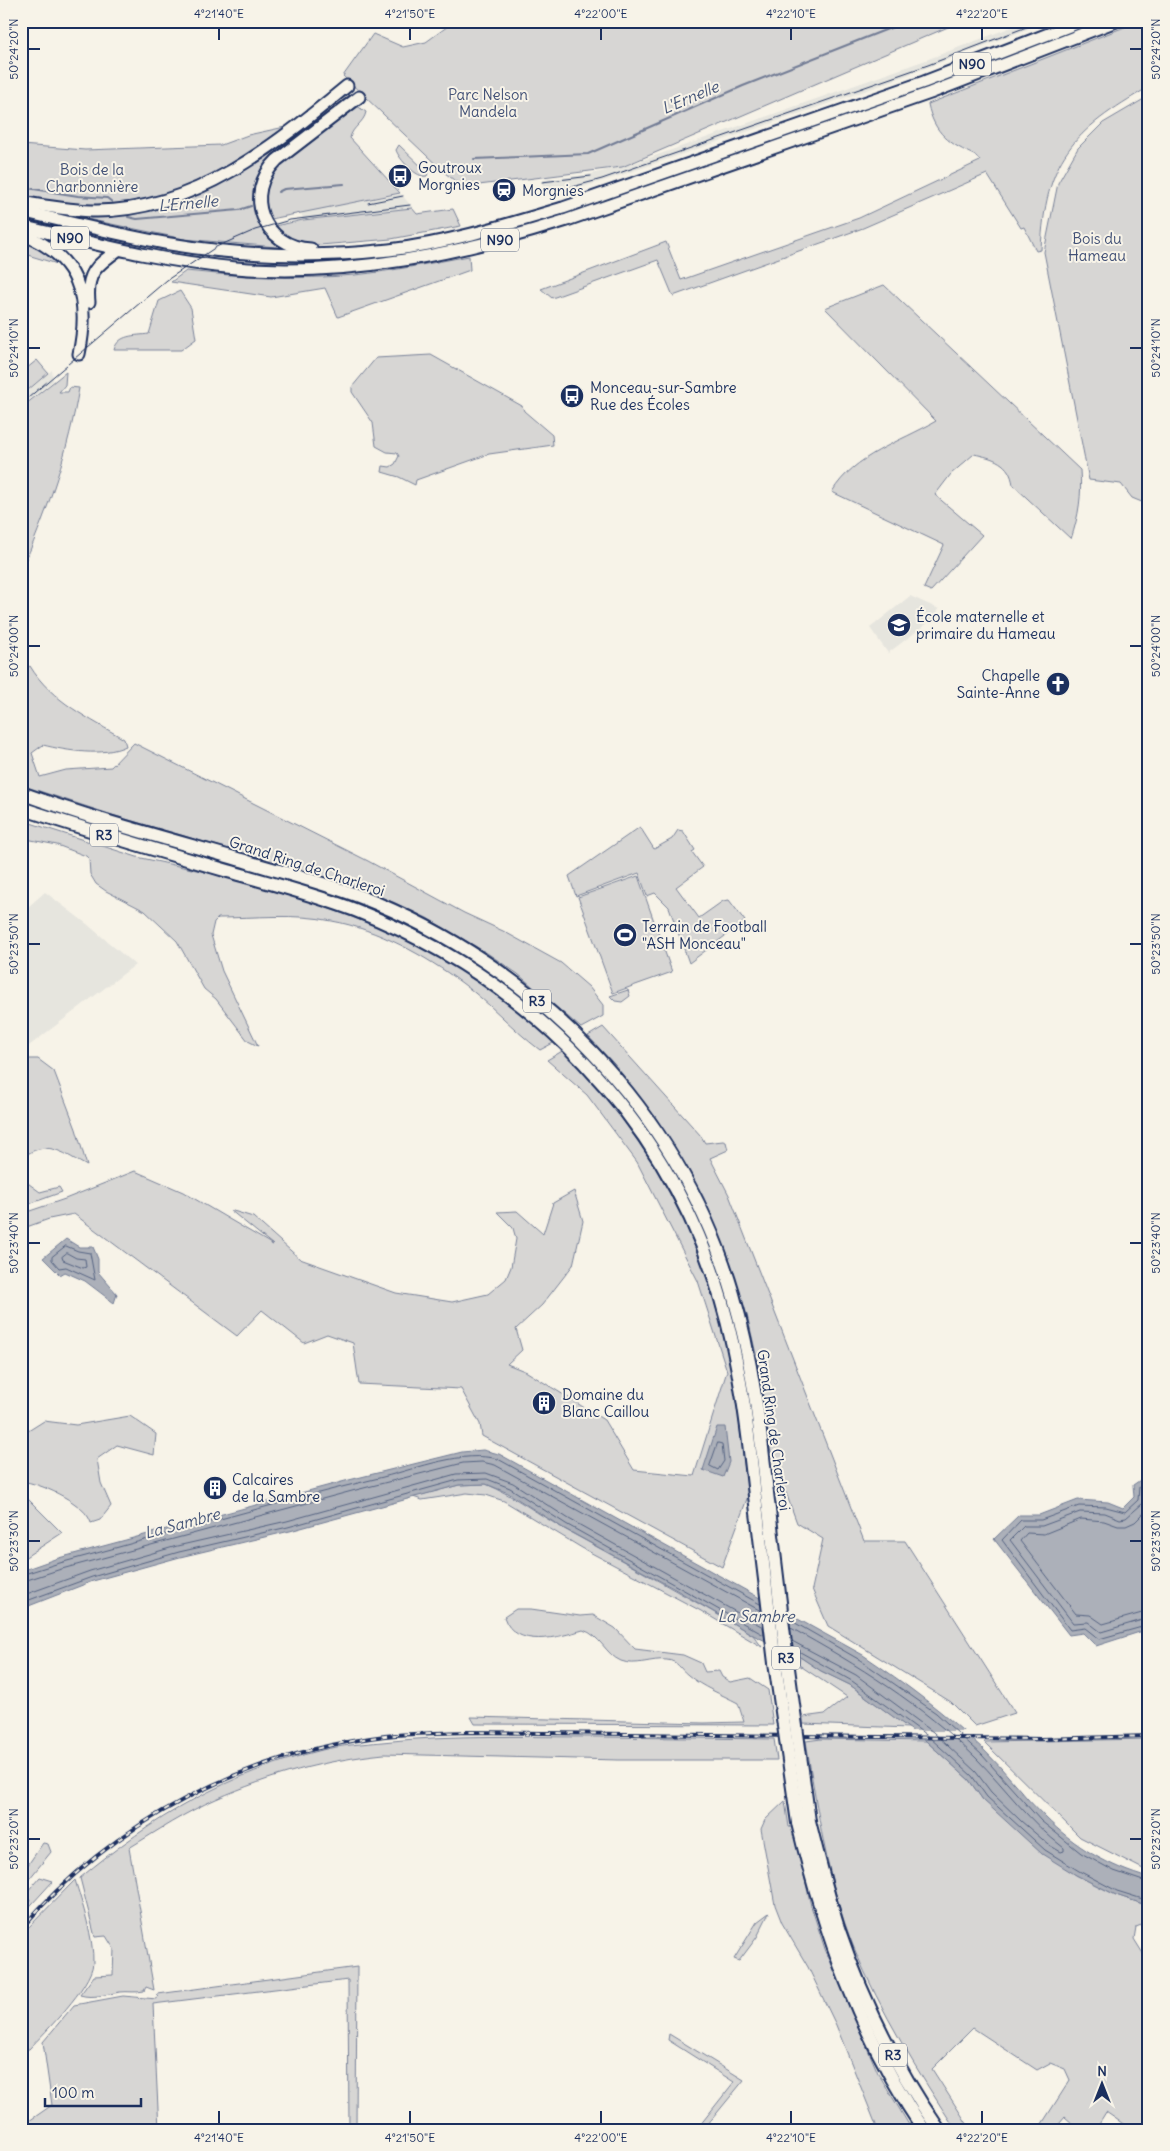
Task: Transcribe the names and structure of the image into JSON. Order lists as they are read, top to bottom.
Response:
{
  "streets": {
    "highway": ["N90", "R3", "Grand Ring de Charleroi"]
  },
  "water": ["L'Ernelle", "La Sambre"],
  "parks": ["Parc Nelson Mandela", "Bois de la Charbonnière", "Bois du Hameau"],
  "places": {
    "bus stop": ["Goutroux Morgnies", "Monceau-sur-Sambre Rue des Écoles"],
    "station": ["Morgnies"],
    "school or university": ["École maternelle et primaire du Hameau"],
    "church": ["Chapelle Sainte-Anne"],
    "sports": ["Terrain de Football \"ASH Monceau\""],
    "building": ["Domaine du Blanc Caillou", "Calcaires de la Sambre"]
  },
  "scale_bar": "100 m",
  "north": "top",
  "coordinates": [
    "4°21'40\"E",
    "4°21'50\"E",
    "4°22'00\"E",
    "4°22'10\"E",
    "4°22'20\"E",
    "50°24'20\"N",
    "50°24'10\"N",
    "50°24'00\"N",
    "50°23'50\"N",
    "50°23'40\"N",
    "50°23'30\"N",
    "50°23'20\"N"
  ]
}
